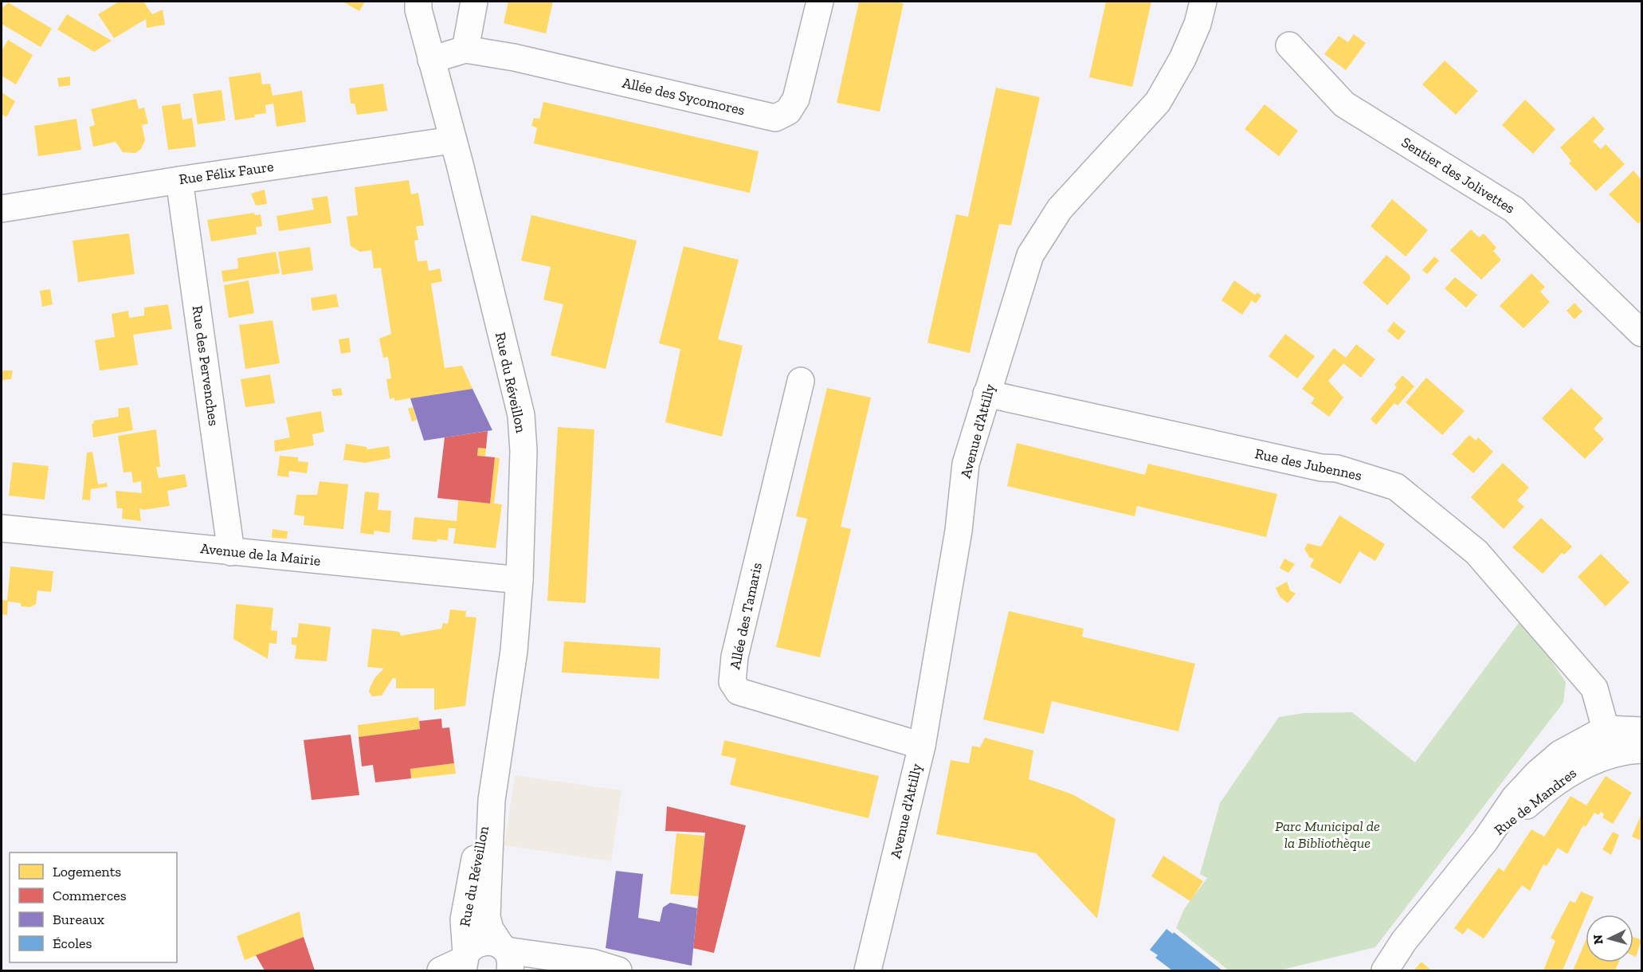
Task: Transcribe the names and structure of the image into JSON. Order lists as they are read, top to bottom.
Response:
{
  "streets": {
    "street": [
      "Allée des Sycomores",
      "Rue Félix Faure",
      "Sentier des Jolivettes",
      "Rue des Pervenches",
      "Rue du Réveillon",
      "Avenue d'Attilly",
      "Rue des Jubennes",
      "Avenue de la Mairie",
      "Allée des Tamaris",
      "Rue de Mandres"
    ]
  },
  "crossings": [
    ["Rue Félix Faure", "Rue des Pervenches"],
    ["Rue Félix Faure", "Rue du Réveillon"],
    ["Rue des Pervenches", "Avenue de la Mairie"],
    ["Rue du Réveillon", "Avenue de la Mairie"],
    ["Avenue d'Attilly", "Rue des Jubennes"],
    ["Avenue d'Attilly", "Allée des Tamaris"],
    ["Rue des Jubennes", "Rue de Mandres"]
  ],
  "parks": ["Parc Municipal de la Bibliothèque"],
  "legend": [
    "Logements",
    "Commerces",
    "Bureaux",
    "Écoles"
  ],
  "north": "left"
}
